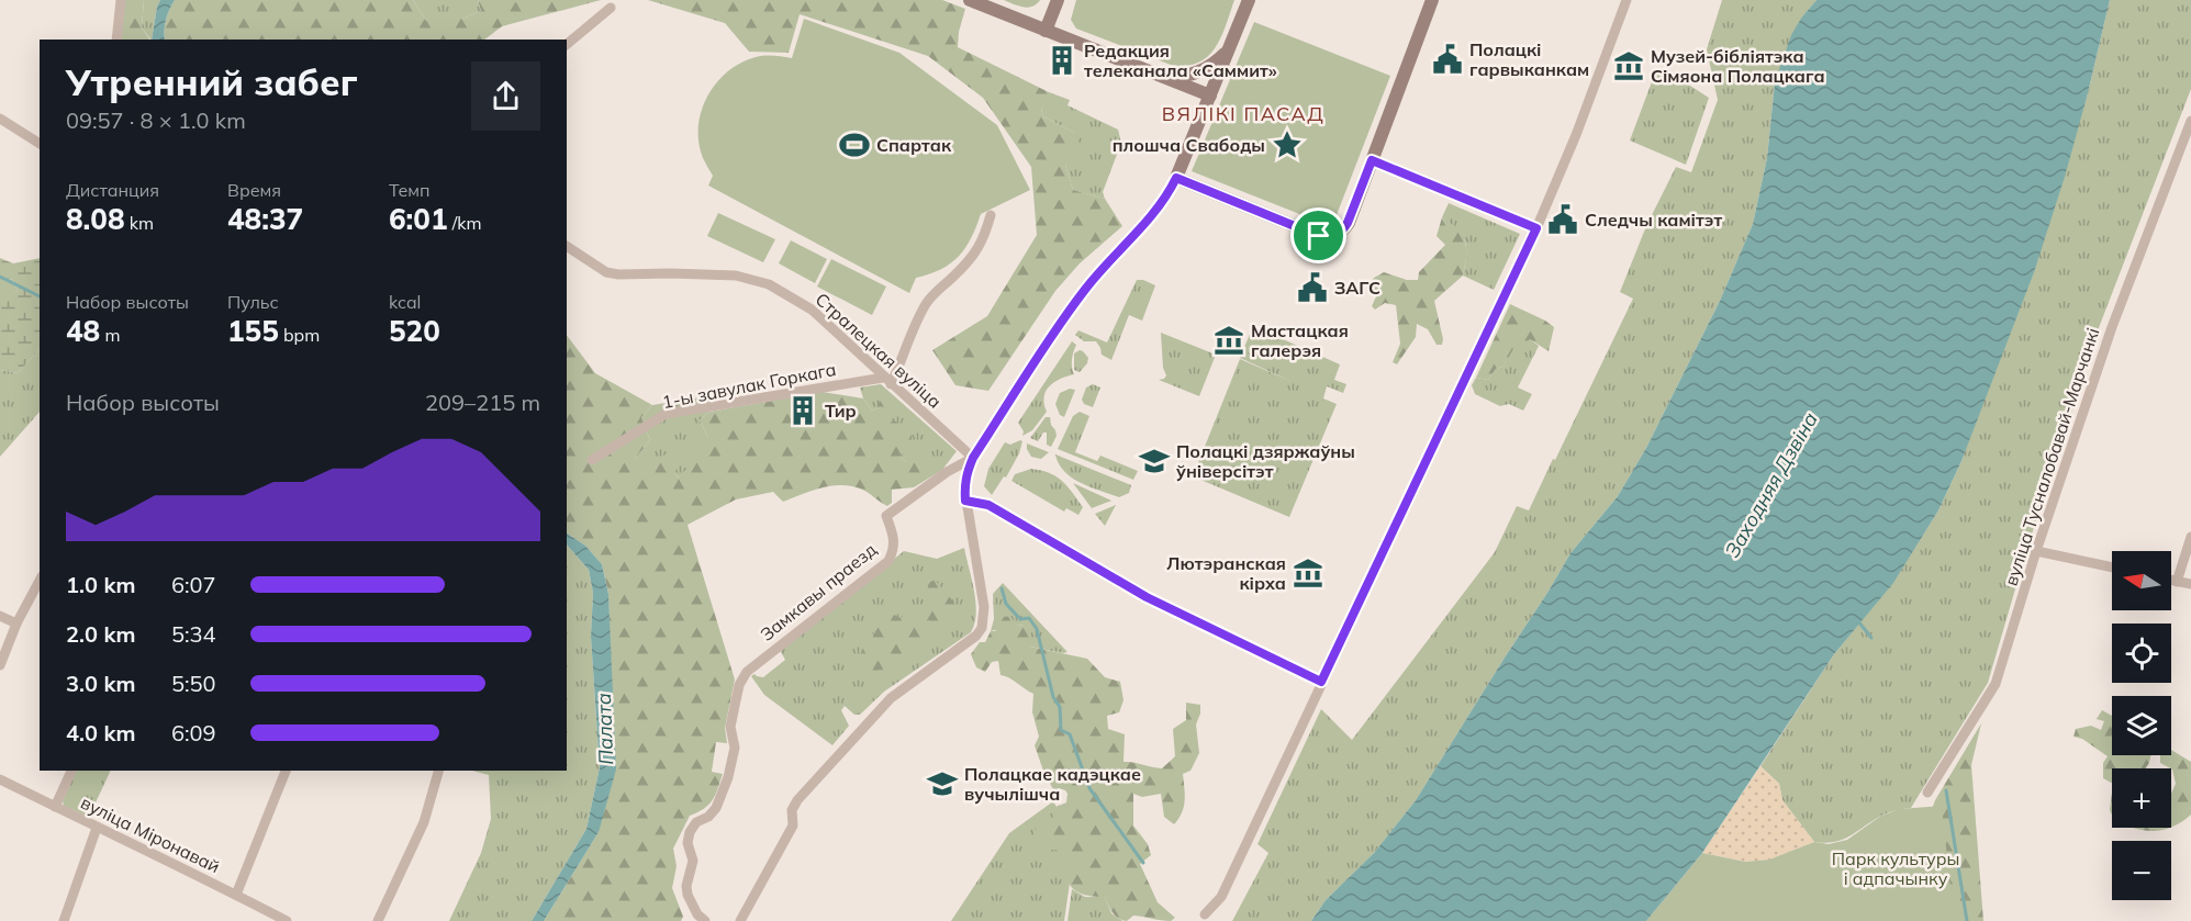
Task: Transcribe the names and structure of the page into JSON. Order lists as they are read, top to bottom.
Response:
{
  "streets": {
    "street": [
      "Стралецкая вуліца",
      "1-ы завулак Горкага",
      "вуліца Тусналобавай-Марчанкі",
      "Замкавы праезд",
      "вуліца Міронавай"
    ]
  },
  "crossings": [
    ["Стралецкая вуліца", "1-ы завулак Горкага"],
    ["Стралецкая вуліца", "Замкавы праезд"]
  ],
  "districts": ["ВЯЛІКІ ПАСАД"],
  "water": ["Заходняя Дзвіна", "Палата"],
  "parks": ["Парк культуры і адпачынку"],
  "places": {
    "public building": ["Полацкі гарвыканкам", "Следчы камітэт", "ЗАГС"],
    "building": ["Редакция телеканала «Саммит»", "Тир"],
    "museum": ["Музей-бібліятэка Сімяона Полацкага", "Мастацкая галерэя", "Лютэранская кірха"],
    "sports": ["Спартак"],
    "place": ["плошча Свабоды"],
    "school or university": ["Полацкі дзяржаўны ўніверсітэт", "Полацкае кадэцкае вучылішча"]
  },
  "north": "left",
  "page": {
    "heading": ["Утренний забег", "09:57 · 8 × 1.0 km"],
    "stats": [
      ["Дистанция", "8.08 km"],
      ["Время", "48:37"],
      ["Темп", "6:01 /km"],
      ["Набор высоты", "48 m"],
      ["Пульс", "155 bpm"],
      ["kcal", "520"]
    ],
    "chart": ["Набор высоты", "209–215 m"],
    "map_buttons": ["+", "−"],
    "list": [
      {
        "name": "1.0 km",
        "note": "6:07"
      },
      {
        "name": "2.0 km",
        "note": "5:34"
      },
      {
        "name": "3.0 km",
        "note": "5:50"
      },
      {
        "name": "4.0 km",
        "note": "6:09"
      }
    ]
  }
}
